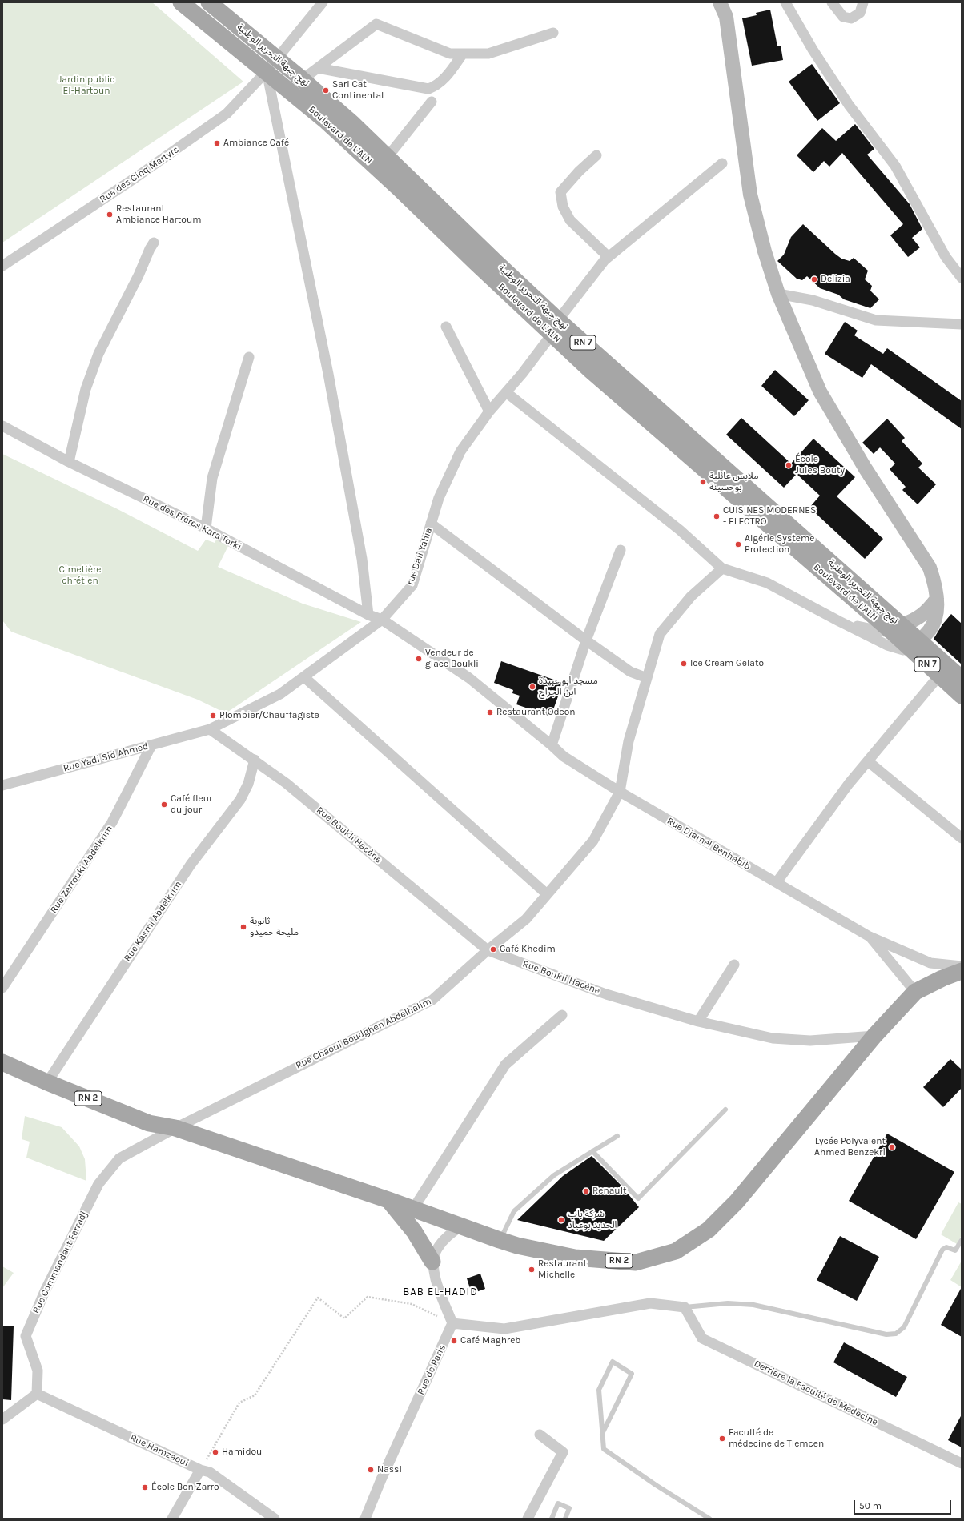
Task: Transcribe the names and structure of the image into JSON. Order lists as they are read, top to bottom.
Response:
{
  "streets": {
    "main road": [
      "نهج جبهة التحرير الوطنية",
      "Boulevard de L'ALN",
      "RN 7",
      "RN 2"
    ],
    "street": [
      "Rue des Cinq Martyrs",
      "Rue des Fréres Kara Torki",
      "rue Dali Yahia",
      "Rue Yadi Sid Ahmed",
      "Rue Boukli Hacène",
      "Rue Djamel Benhabib",
      "Rue Zerrouki Abdelkrim",
      "Rue Kasmi Abdelkrim",
      "Rue Chaoui Boudghen Abdelhalim",
      "Rue Commandant Ferradj",
      "Rue de Paris",
      "Derriere la Faculté de Medecine",
      "Rue Hamzaoui"
    ]
  },
  "crossings": [
    ["نهج جبهة التحرير الوطنية", "Boulevard de L'ALN"],
    ["نهج جبهة التحرير الوطنية", "Rue des Cinq Martyrs"],
    ["نهج جبهة التحرير الوطنية", "rue Dali Yahia"],
    ["Boulevard de L'ALN", "Rue des Cinq Martyrs"],
    ["Boulevard de L'ALN", "rue Dali Yahia"],
    ["Rue des Fréres Kara Torki", "rue Dali Yahia"],
    ["Rue des Fréres Kara Torki", "Rue Djamel Benhabib"],
    ["rue Dali Yahia", "Rue Yadi Sid Ahmed"],
    ["rue Dali Yahia", "Rue Boukli Hacène"],
    ["Rue Yadi Sid Ahmed", "Rue Boukli Hacène"],
    ["Rue Yadi Sid Ahmed", "Rue Zerrouki Abdelkrim"],
    ["Rue Boukli Hacène", "Rue Kasmi Abdelkrim"],
    ["Rue Boukli Hacène", "Rue Chaoui Boudghen Abdelhalim"],
    ["Rue Boukli Hacène", "RN 2"],
    ["Rue Djamel Benhabib", "Rue Chaoui Boudghen Abdelhalim"],
    ["Rue Kasmi Abdelkrim", "RN 2"],
    ["Rue Chaoui Boudghen Abdelhalim", "RN 2"],
    ["Rue Chaoui Boudghen Abdelhalim", "Rue Commandant Ferradj"],
    ["RN 2", "Rue Commandant Ferradj"],
    ["Rue Commandant Ferradj", "Rue Hamzaoui"]
  ],
  "districts": ["BAB EL-HADID"],
  "parks": ["Jardin public El-Hartoun", "Cimetière chrétien"],
  "places": [
    "Sarl Cat Continental",
    "Ambiance Café",
    "Restaurant Ambiance Hartoum",
    "Delizia",
    "École Jules Bouty",
    "ملابس عائلية بوحسينة",
    "CUISINES MODERNES - ELECTRO",
    "Algérie Systeme Protection",
    "Vendeur de glace Boukli",
    "Ice Cream Gelato",
    "مسجد ابو عبيدة ابن الجراح",
    "Restaurant Odeon",
    "Plombier/Chauffagiste",
    "Café fleur du jour",
    "ثانوية مليحة حميدو",
    "Café Khedim",
    "Lycée Polyvalent Ahmed Benzekri",
    "Renault",
    "شركة باب الحديد بوعياد",
    "Restaurant Michelle",
    "Café Maghreb",
    "Faculté de médecine de Tlemcen",
    "Hamidou",
    "Nassi",
    "École Ben Zarro"
  ],
  "scale_bar": "50 m"
}
